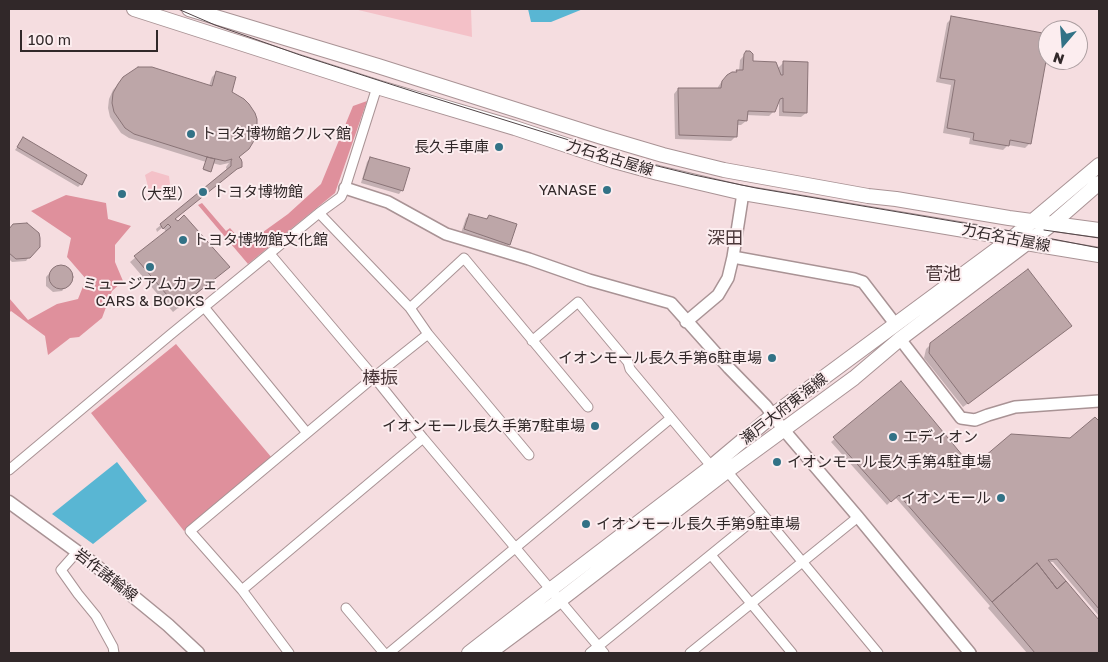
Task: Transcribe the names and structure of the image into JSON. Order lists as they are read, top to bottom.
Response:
{
  "streets": {
    "main road": ["力石名古屋線", "瀬戸大府東海線", "岩作諸輪線"]
  },
  "crossings": [
    ["力石名古屋線", "瀬戸大府東海線"]
  ],
  "districts": ["深田", "菅池", "棒振"],
  "places": [
    "トヨタ博物館クルマ館",
    "長久手車庫",
    "YANASE",
    "トヨタ博物館",
    "（大型）",
    "トヨタ博物館文化館",
    "ミュージアムカフェ CARS & BOOKS",
    "イオンモール長久手第6駐車場",
    "イオンモール長久手第7駐車場",
    "エディオン",
    "イオンモール長久手第4駐車場",
    "イオンモール",
    "イオンモール長久手第9駐車場"
  ],
  "scale_bar": "100 m",
  "north": "bottom"
}
